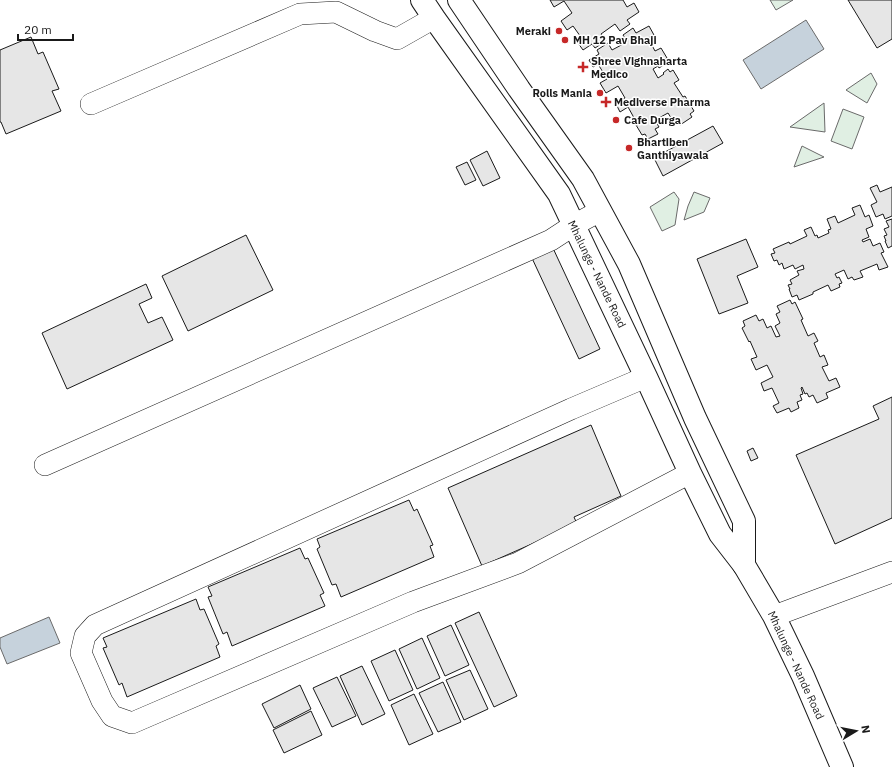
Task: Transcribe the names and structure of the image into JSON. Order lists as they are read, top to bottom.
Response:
{
  "streets": {
    "main road": ["Mhalunge - Nande Road"]
  },
  "places": {
    "other": [
      "Meraki",
      "MH 12 Pav Bhaji",
      "Rolls Mania",
      "Cafe Durga",
      "Bhartiben Ganthiyawala"
    ],
    "health": ["Shree Vighnaharta Medico", "Mediverse Pharma"]
  },
  "scale_bar": "20 m",
  "north": "right"
}
